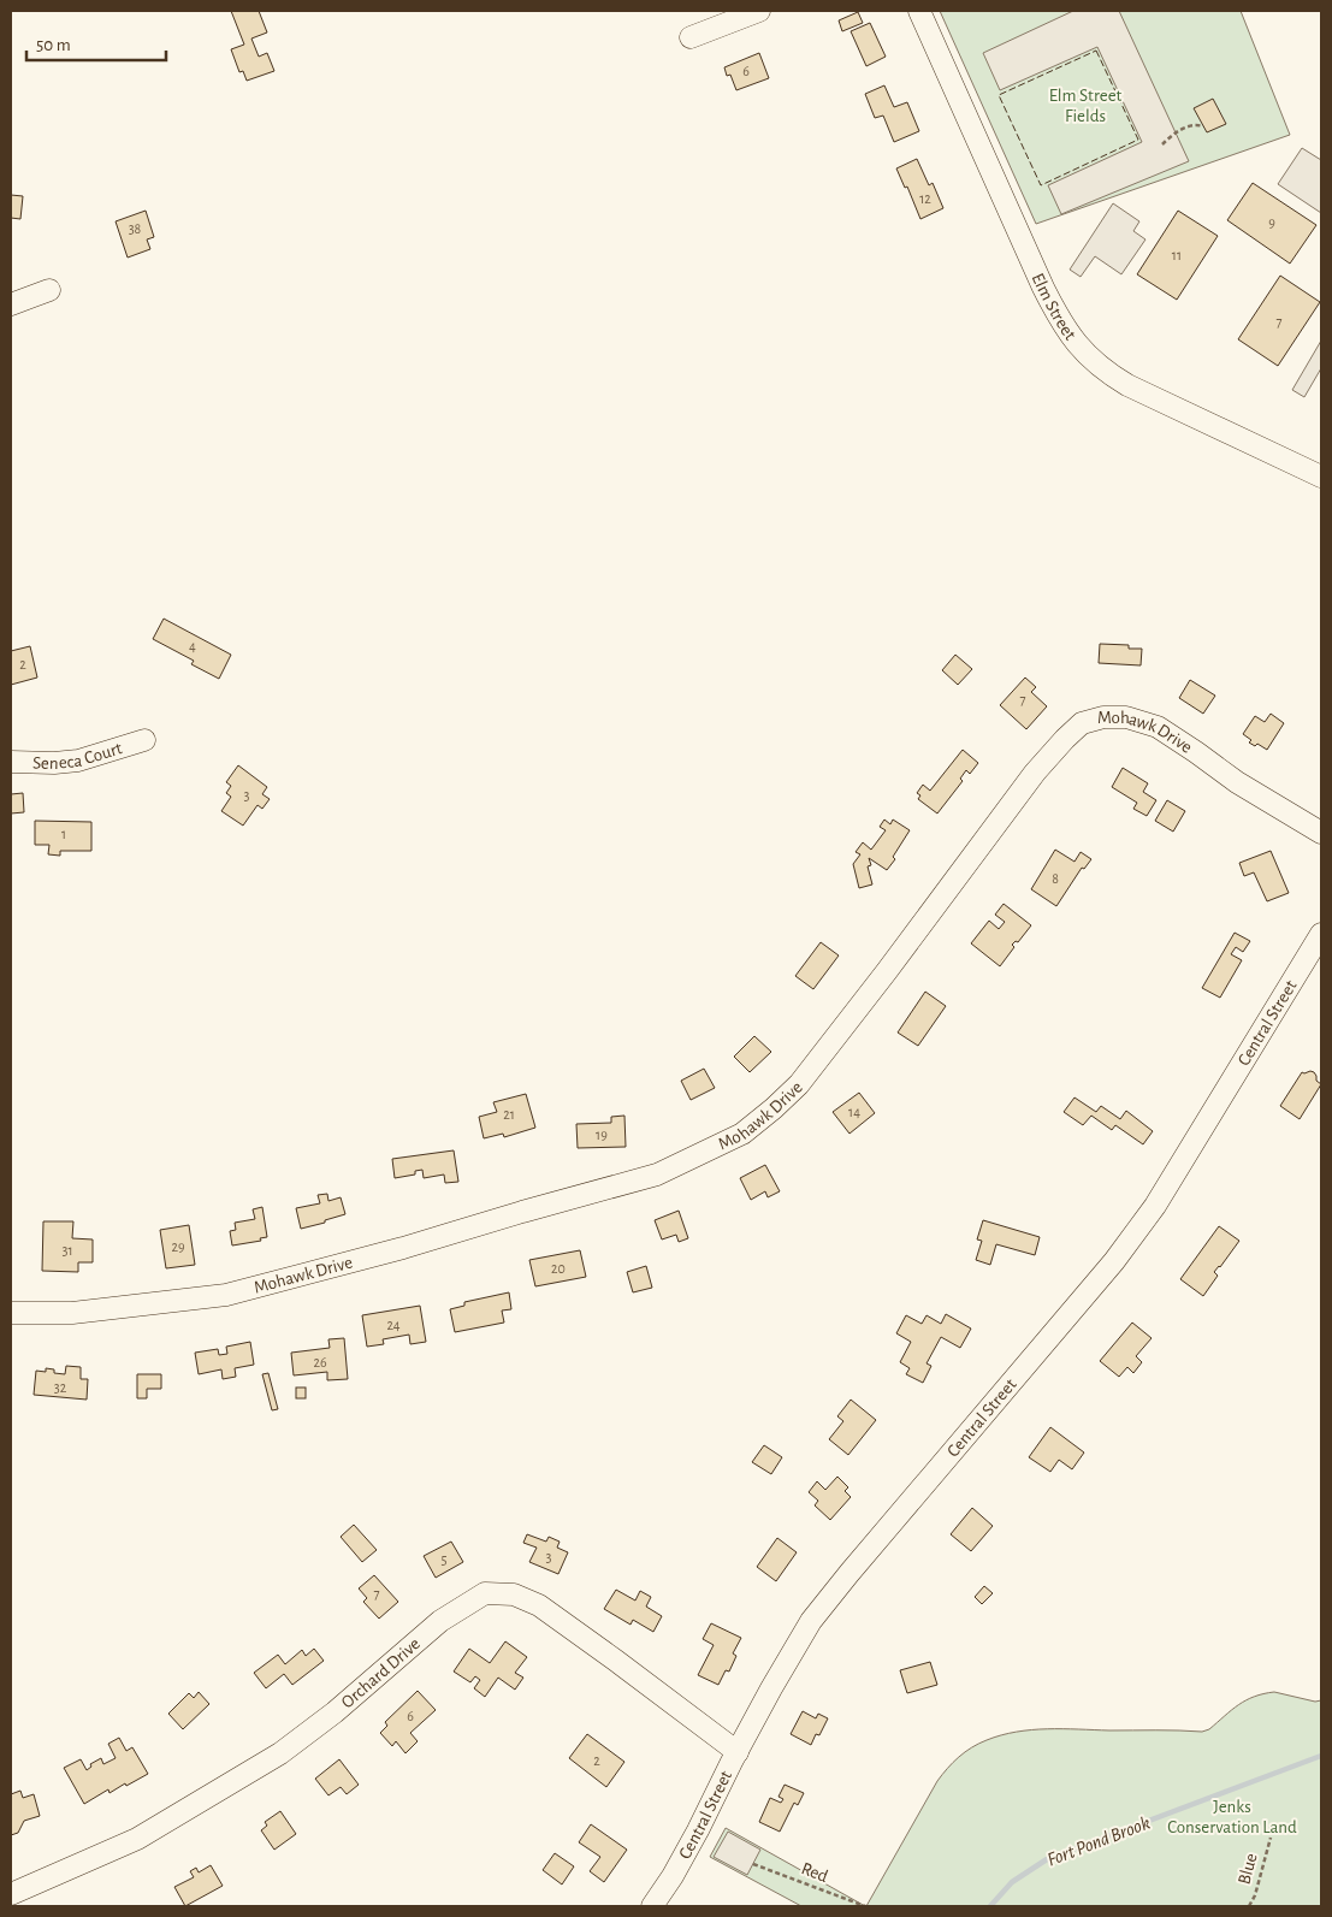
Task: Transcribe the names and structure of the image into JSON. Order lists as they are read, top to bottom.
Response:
{
  "streets": {
    "street": [
      "Elm Street",
      "Mohawk Drive",
      "Seneca Court",
      "Central Street",
      "Orchard Drive"
    ],
    "path": ["Blue", "Red"]
  },
  "crossings": [
    ["Central Street", "Orchard Drive"]
  ],
  "water": ["Fort Pond Brook"],
  "parks": ["Elm Street Fields", "Jenks Conservation Land"],
  "house_numbers": [
    "6",
    "12",
    "9",
    "38",
    "11",
    "7",
    "4",
    "2",
    "7",
    "3",
    "1",
    "8",
    "14",
    "21",
    "19",
    "29",
    "31",
    "20",
    "24",
    "26",
    "32",
    "3",
    "5",
    "7",
    "6",
    "2"
  ],
  "scale_bar": "50 m"
}
